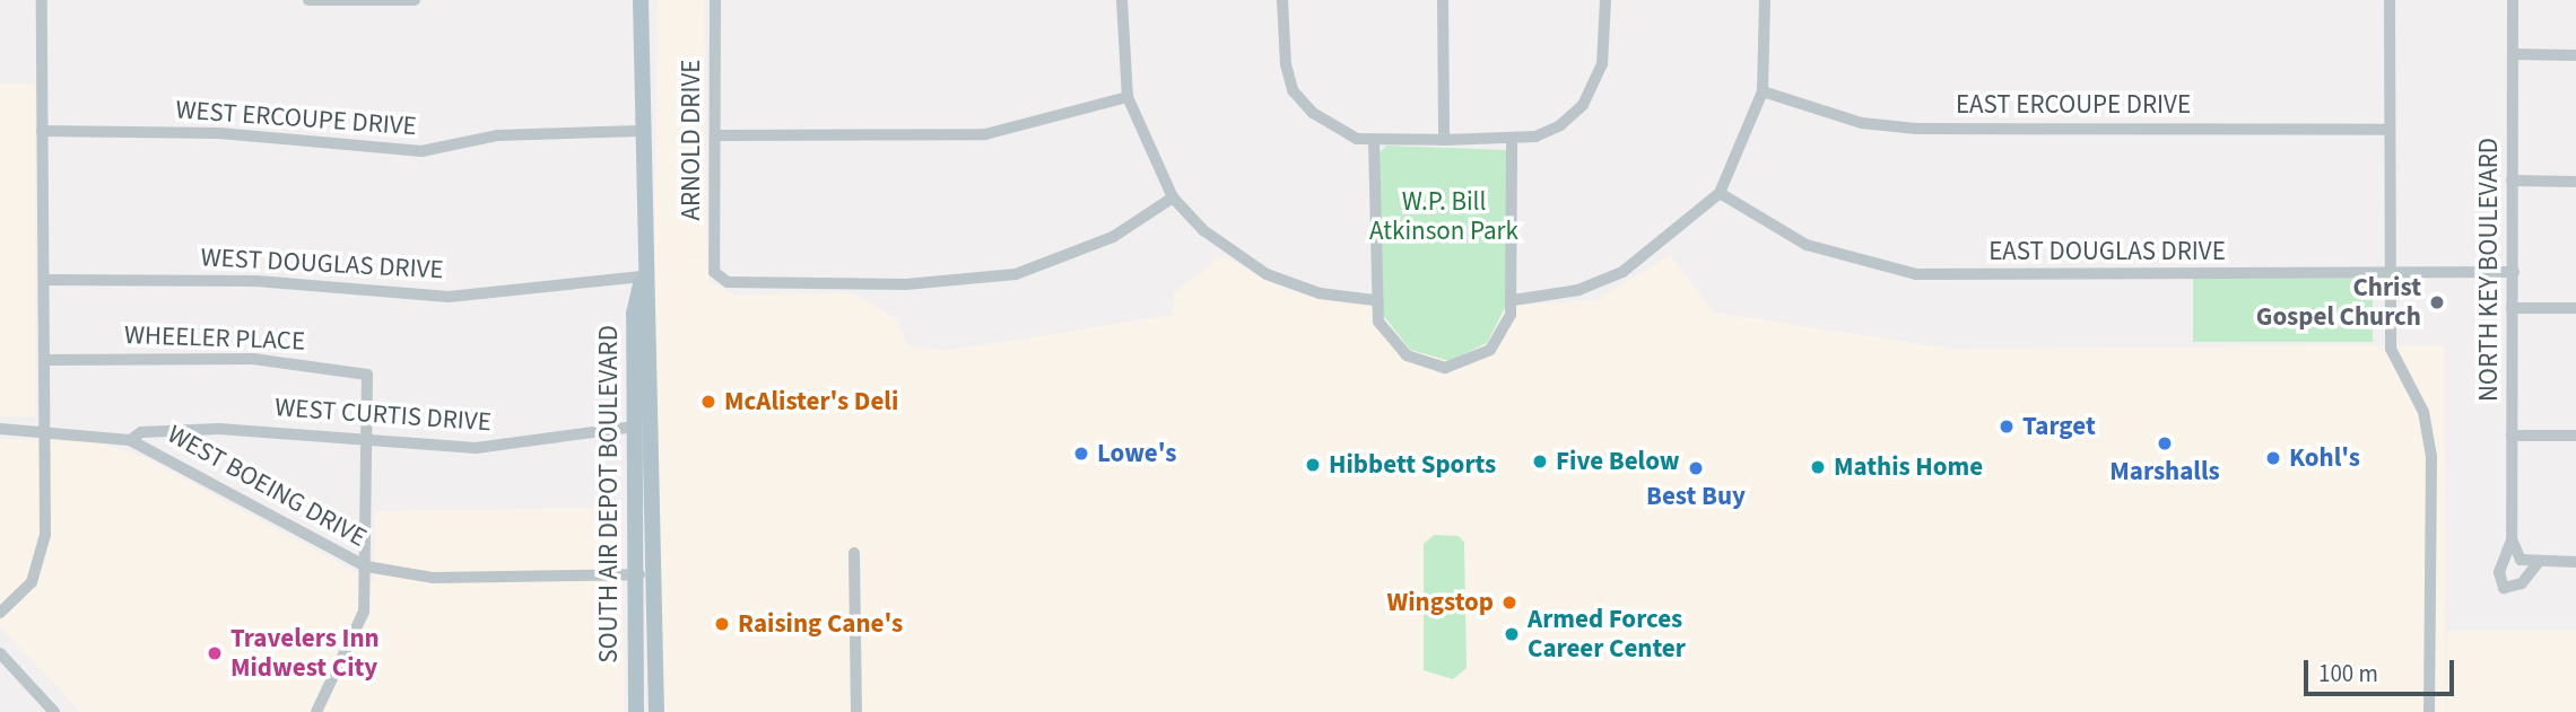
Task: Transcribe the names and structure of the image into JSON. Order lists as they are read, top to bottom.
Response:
{
  "streets": {
    "main road": ["SOUTH AIR DEPOT BOULEVARD"],
    "street": [
      "EAST ERCOUPE DRIVE",
      "WEST ERCOUPE DRIVE",
      "ARNOLD DRIVE",
      "EAST DOUGLAS DRIVE",
      "WEST DOUGLAS DRIVE",
      "NORTH KEY BOULEVARD",
      "WHEELER PLACE",
      "WEST CURTIS DRIVE",
      "WEST BOEING DRIVE"
    ]
  },
  "crossings": [
    ["WEST ERCOUPE DRIVE", "SOUTH AIR DEPOT BOULEVARD"],
    ["EAST DOUGLAS DRIVE", "NORTH KEY BOULEVARD"],
    ["WEST DOUGLAS DRIVE", "SOUTH AIR DEPOT BOULEVARD"],
    ["WHEELER PLACE", "WEST CURTIS DRIVE"],
    ["WHEELER PLACE", "WEST BOEING DRIVE"],
    ["WEST CURTIS DRIVE", "WEST BOEING DRIVE"],
    ["WEST CURTIS DRIVE", "SOUTH AIR DEPOT BOULEVARD"],
    ["WEST BOEING DRIVE", "SOUTH AIR DEPOT BOULEVARD"]
  ],
  "parks": ["W.P. Bill Atkinson Park"],
  "places": [
    "Christ Gospel Church",
    "McAlister's Deli",
    "Target",
    "Marshalls",
    "Lowe's",
    "Kohl's",
    "Five Below",
    "Hibbett Sports",
    "Mathis Home",
    "Best Buy",
    "Wingstop",
    "Raising Cane's",
    "Armed Forces Career Center",
    "Travelers Inn Midwest City"
  ],
  "scale_bar": "100 m"
}
